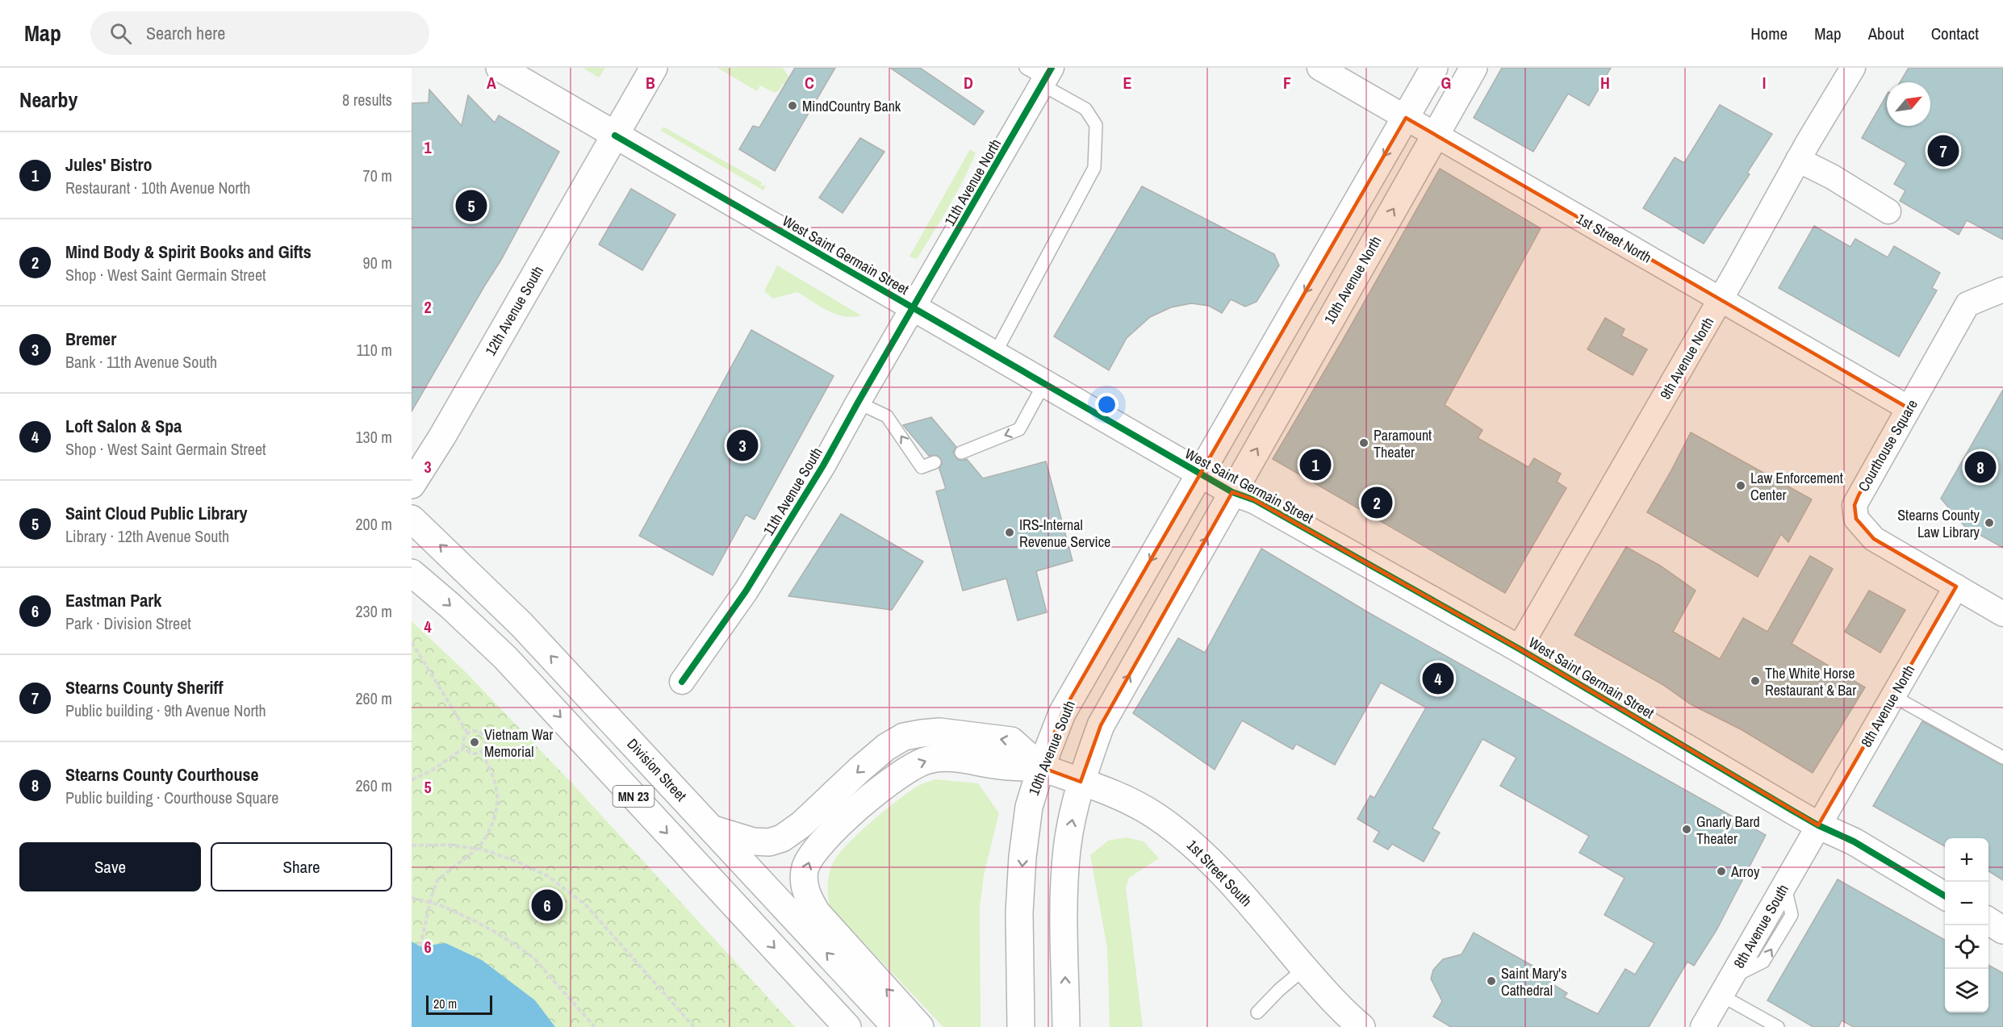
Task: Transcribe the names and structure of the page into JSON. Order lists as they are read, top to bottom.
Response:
{
  "streets": {
    "main road": [
      "West Saint Germain Street",
      "10th Avenue North",
      "12th Avenue South",
      "10th Avenue South",
      "Division Street",
      "MN 23",
      "1st Street South"
    ],
    "street": [
      "11th Avenue North",
      "1st Street North",
      "9th Avenue North",
      "Courthouse Square",
      "11th Avenue South",
      "8th Avenue North",
      "8th Avenue South"
    ]
  },
  "crossings": [
    ["11th Avenue North", "West Saint Germain Street"],
    ["11th Avenue North", "11th Avenue South"],
    ["1st Street North", "10th Avenue North"],
    ["1st Street North", "9th Avenue North"],
    ["1st Street North", "Courthouse Square"],
    ["West Saint Germain Street", "10th Avenue North"],
    ["West Saint Germain Street", "12th Avenue South"],
    ["West Saint Germain Street", "9th Avenue North"],
    ["West Saint Germain Street", "11th Avenue South"],
    ["West Saint Germain Street", "8th Avenue North"],
    ["West Saint Germain Street", "10th Avenue South"],
    ["West Saint Germain Street", "8th Avenue South"],
    ["Courthouse Square", "8th Avenue North"],
    ["8th Avenue North", "8th Avenue South"],
    ["10th Avenue South", "1st Street South"]
  ],
  "places": [
    "MindCountry Bank",
    "Paramount Theater",
    "Law Enforcement Center",
    "Stearns County Law Library",
    "IRS-Internal Revenue Service",
    "The White Horse Restaurant & Bar",
    "Vietnam War Memorial",
    "Gnarly Bard Theater",
    "Arroy",
    "Saint Mary's Cathedral"
  ],
  "scale_bar": "20 m",
  "north": "top right",
  "page": {
    "header": "Map",
    "search": "Search here",
    "nav": [
      "Home",
      "Map",
      "About",
      "Contact"
    ],
    "heading": ["Nearby", "8 results"],
    "list": [
      {
        "mark": "1",
        "name": "Jules' Bistro",
        "note": "Restaurant · 10th Avenue North",
        "value": "70 m"
      },
      {
        "mark": "2",
        "name": "Mind Body & Spirit Books and Gifts",
        "note": "Shop · West Saint Germain Street",
        "value": "90 m"
      },
      {
        "mark": "3",
        "name": "Bremer",
        "note": "Bank · 11th Avenue South",
        "value": "110 m"
      },
      {
        "mark": "4",
        "name": "Loft Salon & Spa",
        "note": "Shop · West Saint Germain Street",
        "value": "130 m"
      },
      {
        "mark": "5",
        "name": "Saint Cloud Public Library",
        "note": "Library · 12th Avenue South",
        "value": "200 m"
      },
      {
        "mark": "6",
        "name": "Eastman Park",
        "note": "Park · Division Street",
        "value": "230 m"
      },
      {
        "mark": "7",
        "name": "Stearns County Sheriff",
        "note": "Public building · 9th Avenue North",
        "value": "260 m"
      },
      {
        "mark": "8",
        "name": "Stearns County Courthouse",
        "note": "Public building · Courthouse Square",
        "value": "260 m"
      }
    ],
    "pins": [
      "7",
      "5",
      "3",
      "1",
      "8",
      "2",
      "4",
      "6"
    ],
    "buttons": ["Save", "Share"],
    "map_buttons": ["+", "−"],
    "scale": "20 m"
  },
  "grid": {
    "columns": [
      "A",
      "B",
      "C",
      "D",
      "E",
      "F",
      "G",
      "H",
      "I"
    ],
    "rows": [
      "1",
      "2",
      "3",
      "4",
      "5",
      "6"
    ]
  }
}
